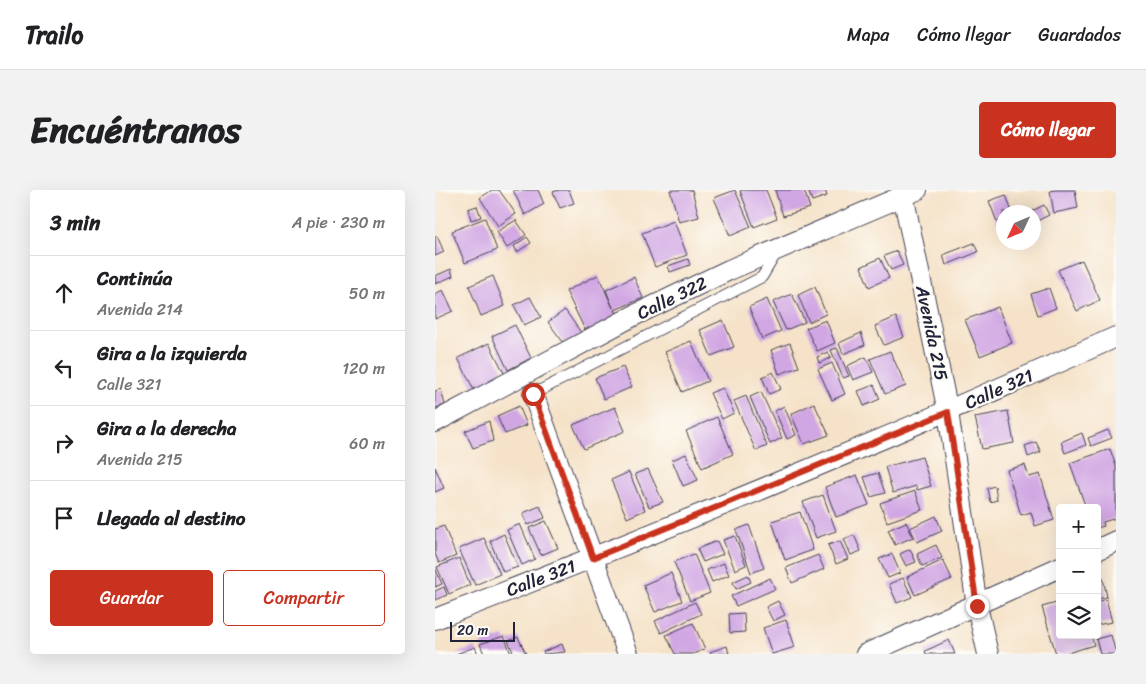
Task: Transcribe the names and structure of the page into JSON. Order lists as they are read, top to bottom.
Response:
{
  "streets": {
    "street": ["Calle 322", "Avenida 215", "Calle 321"]
  },
  "crossings": [
    ["Calle 322", "Avenida 215"],
    ["Avenida 215", "Calle 321"]
  ],
  "scale_bar": "20 m",
  "north": "bottom left",
  "page": {
    "header": "Trailo",
    "nav": ["Mapa", "Cómo llegar", "Guardados"],
    "title": "Encuéntranos",
    "buttons": [
      "Cómo llegar",
      ["Guardar", "Compartir"]
    ],
    "heading": ["3 min", "A pie · 230 m"],
    "list": [
      ["Continúa", "Avenida 214", "50 m"],
      ["Gira a la izquierda", "Calle 321", "120 m"],
      ["Gira a la derecha", "Avenida 215", "60 m"],
      "Llegada al destino"
    ],
    "map_buttons": ["+", "−"],
    "scale": "20 m"
  }
}
